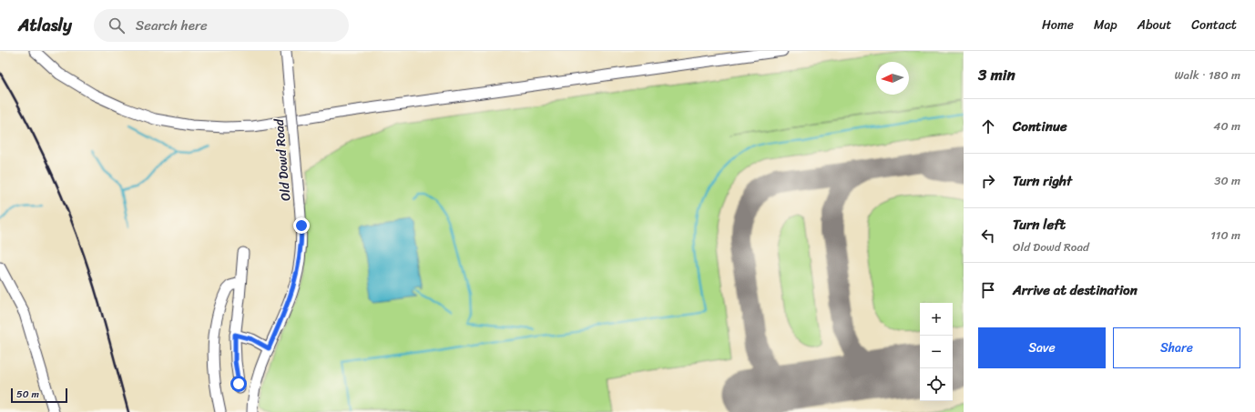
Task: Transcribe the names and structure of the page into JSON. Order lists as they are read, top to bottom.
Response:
{
  "streets": {
    "street": ["Old Dowd Road"]
  },
  "scale_bar": "50 m",
  "north": "left",
  "page": {
    "header": "Atlasly",
    "search": "Search here",
    "nav": [
      "Home",
      "Map",
      "About",
      "Contact"
    ],
    "heading": ["3 min", "Walk · 180 m"],
    "list": [
      ["Continue", "40 m"],
      ["Turn right", "30 m"],
      ["Turn left", "Old Dowd Road", "110 m"],
      "Arrive at destination"
    ],
    "map_buttons": ["+", "−"],
    "buttons": ["Save", "Share"],
    "scale": "50 m"
  }
}
